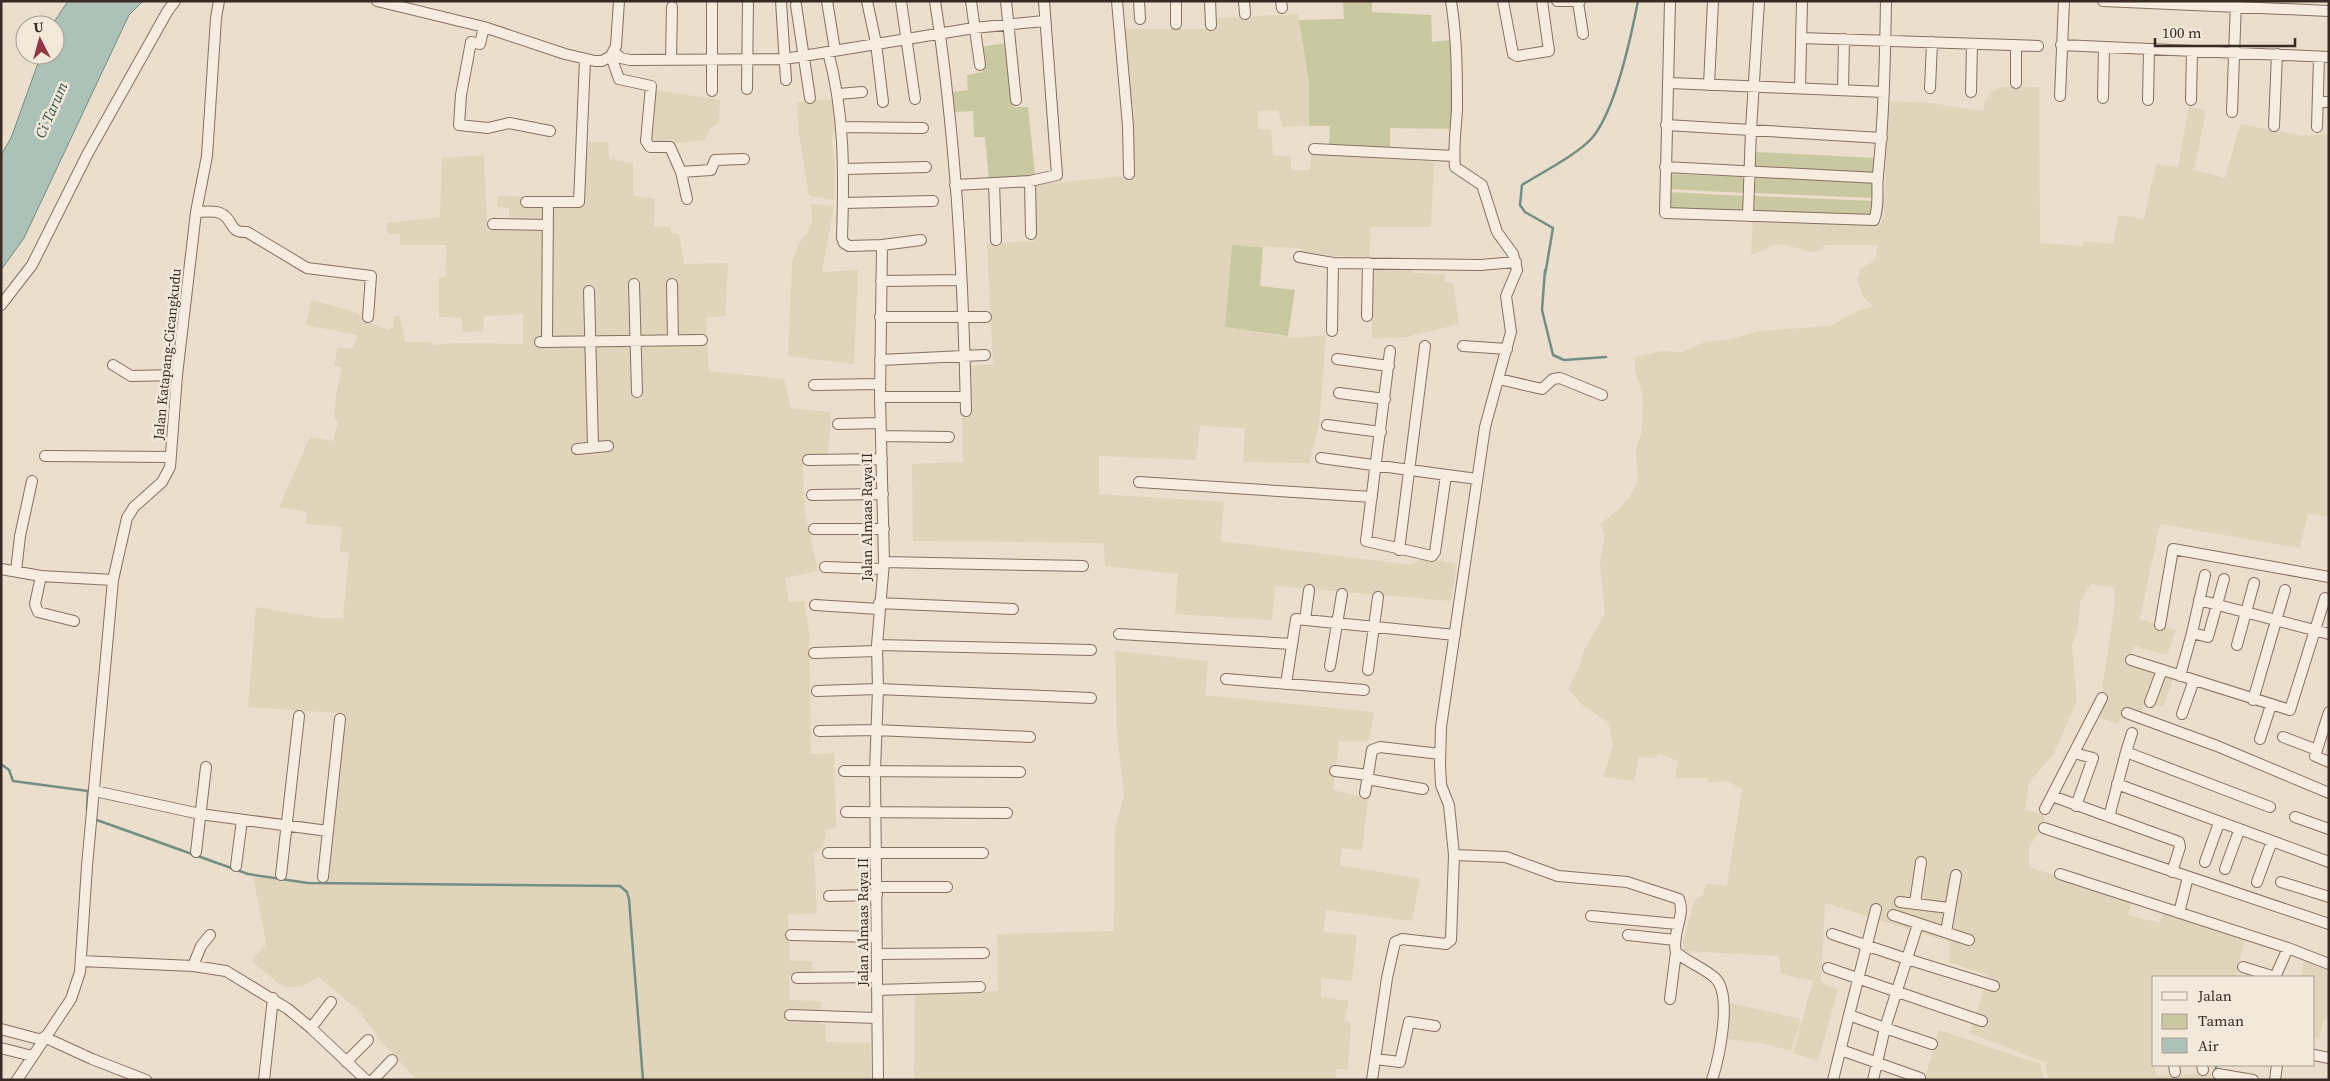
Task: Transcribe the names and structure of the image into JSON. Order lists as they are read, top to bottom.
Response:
{
  "streets": {
    "street": ["Jalan Katapang-Cicangkudu", "Jalan Almaas Raya II"]
  },
  "water": ["Ci Tarum"],
  "legend": ["Jalan", "Taman", "Air"],
  "scale_bar": "100 m",
  "north": "top"
}
